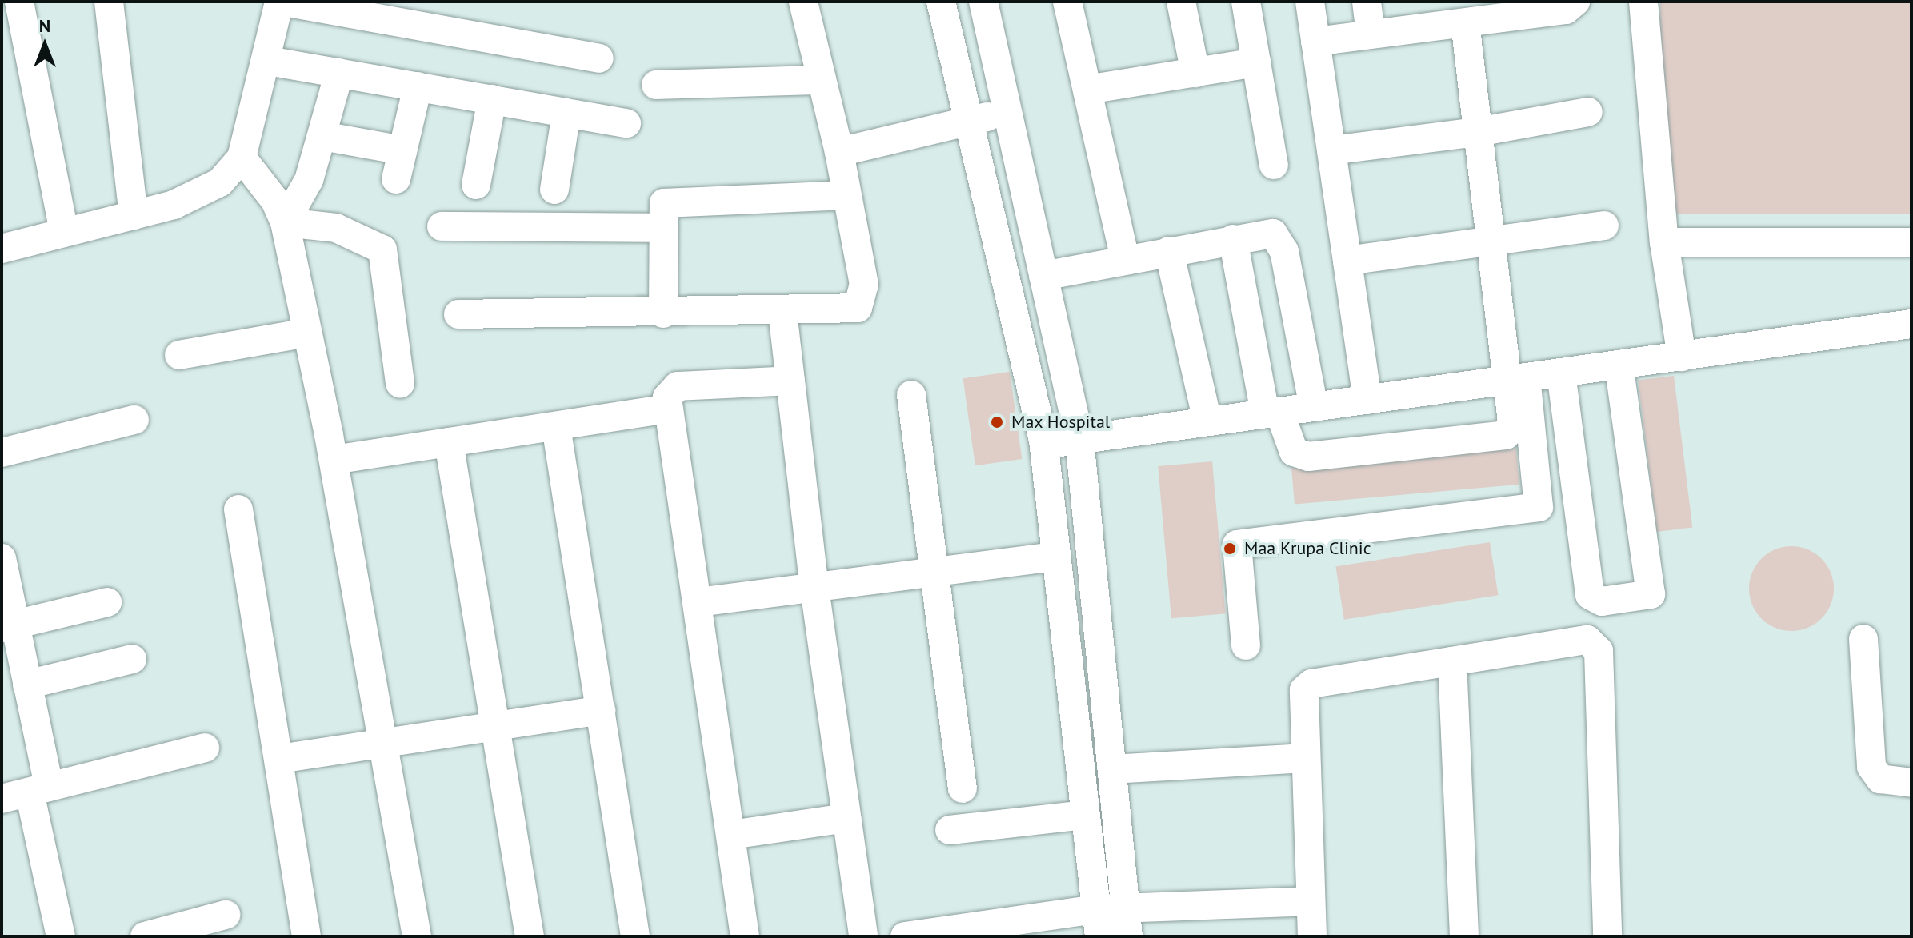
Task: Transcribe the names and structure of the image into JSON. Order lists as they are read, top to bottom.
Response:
{
  "places": ["Max Hospital", "Maa Krupa Clinic"],
  "north": "top"
}
